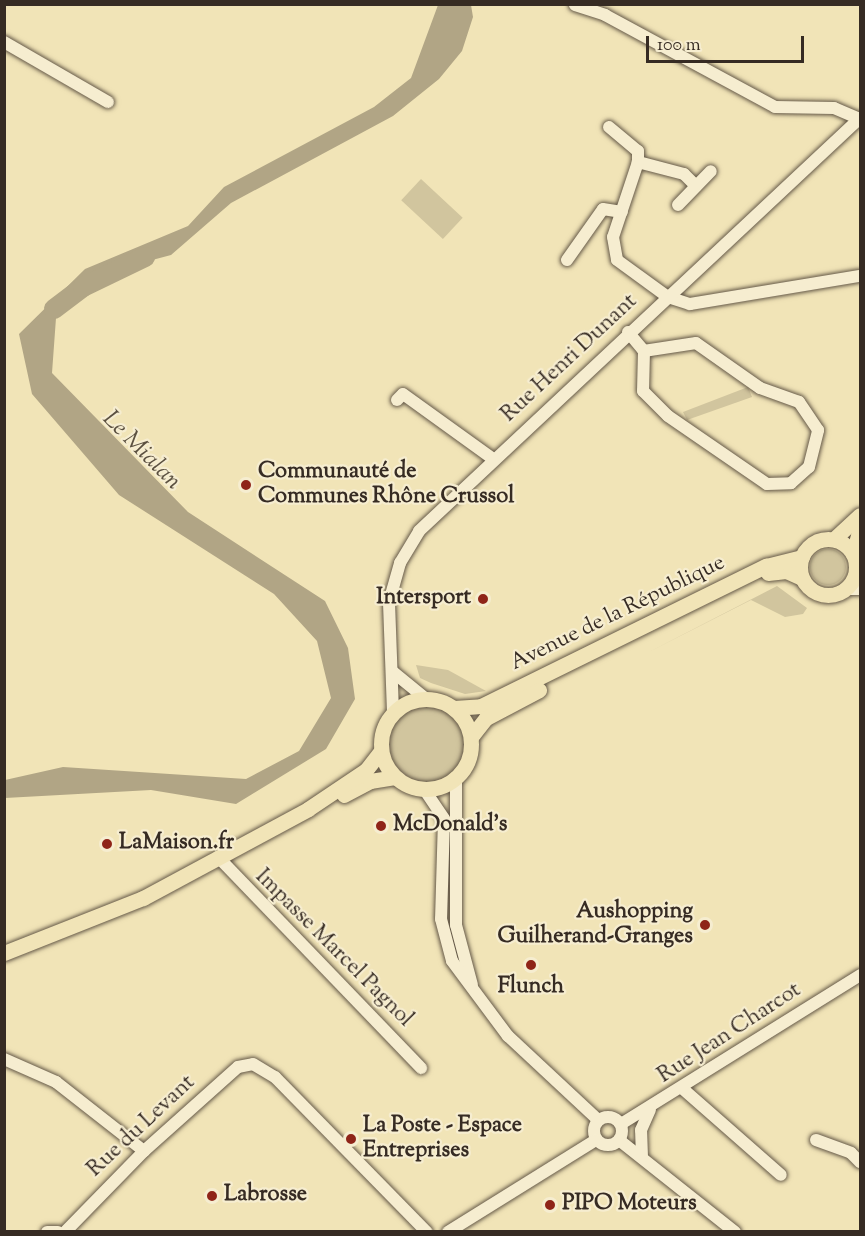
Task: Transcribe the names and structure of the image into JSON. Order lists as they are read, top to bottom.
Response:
{
  "streets": {
    "main road": ["Avenue de la République"],
    "street": [
      "Rue Henri Dunant",
      "Impasse Marcel Pagnol",
      "Rue Jean Charcot",
      "Rue du Levant"
    ]
  },
  "crossings": [
    ["Rue Henri Dunant", "Avenue de la République"]
  ],
  "water": ["Le Mialan"],
  "places": [
    "Communauté de Communes Rhône Crussol",
    "Intersport",
    "McDonald's",
    "LaMaison.fr",
    "Aushopping Guilherand-Granges",
    "Flunch",
    "La Poste - Espace Entreprises",
    "Labrosse",
    "PIPO Moteurs"
  ],
  "scale_bar": "100 m"
}
